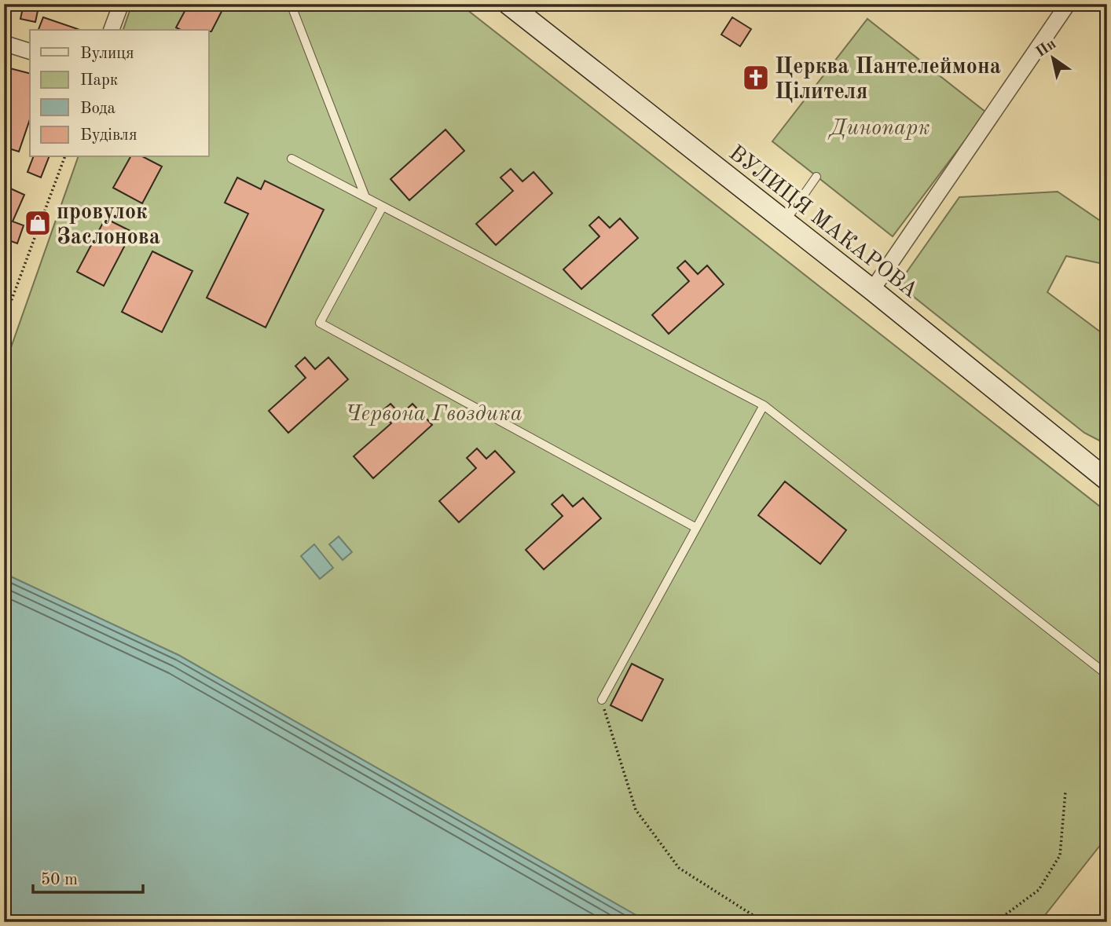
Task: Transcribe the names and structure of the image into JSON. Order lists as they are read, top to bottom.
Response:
{
  "streets": {
    "main road": ["ВУЛИЦЯ МАКАРОВА"]
  },
  "parks": ["Динопарк", "Червона Гвоздика"],
  "places": {
    "church": ["Церква Пантелеймона Цілителя"],
    "shop": ["провулок Заслонова"]
  },
  "legend": [
    "Вулиця",
    "Парк",
    "Вода",
    "Будівля"
  ],
  "scale_bar": "50 m",
  "north": "top left"
}
